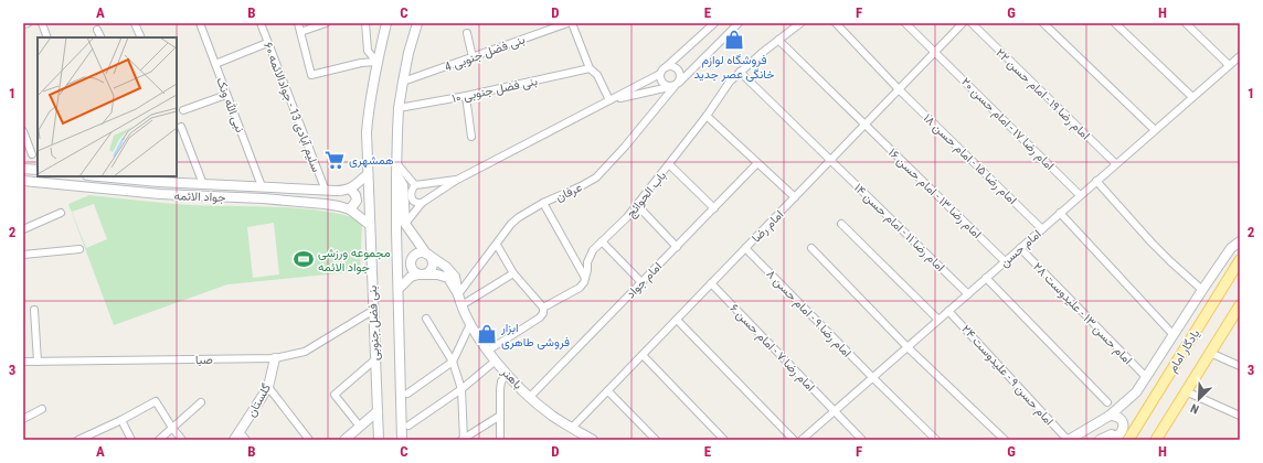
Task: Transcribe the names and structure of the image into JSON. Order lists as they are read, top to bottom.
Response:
{
  "streets": {
    "main road": ["یادگار امام"],
    "street": [
      "بنی فضل جنوبی 4",
      "بنی فضل جنوبی ۱۰",
      "امام رضا ۱۹ - امام حسن ۲۲",
      "نبی الله ونک",
      "سلیم آبادی 13 - جوادالائمه ۶۰",
      "امام رضا ۱۷ - امام حسن ۲۰",
      "امام رضا ۱۵ - امام حسن ۱۸",
      "عرفان",
      "امام رضا ۱۳ - امام حسن ۱۶",
      "باب الحوائج",
      "جواد الائمه",
      "امام رضا",
      "امام رضا ۱۱ - امام حسن ۱۴",
      "امام حسن",
      "امام جواد",
      "امام رضا ۹ - امام حسن ۸",
      "امام حسن ۱۳ - علیدوست ۲۸",
      "بنی فضل جنوبی",
      "امام رضا ۷ - امام حسن ۶",
      "صبا",
      "امام حسن ۹ - علیدوست ۲۴",
      "باهنر",
      "گلستان"
    ]
  },
  "crossings": [
    ["بنی فضل جنوبی 4", "بنی فضل جنوبی"],
    ["بنی فضل جنوبی ۱۰", "بنی فضل جنوبی"],
    ["امام رضا ۱۹ - امام حسن ۲۲", "امام حسن"],
    ["نبی الله ونک", "جواد الائمه"],
    ["سلیم آبادی 13 - جوادالائمه ۶۰", "جواد الائمه"],
    ["امام رضا ۱۷ - امام حسن ۲۰", "امام رضا"],
    ["امام رضا ۱۷ - امام حسن ۲۰", "امام حسن"],
    ["امام رضا ۱۵ - امام حسن ۱۸", "امام رضا"],
    ["امام رضا ۱۵ - امام حسن ۱۸", "امام حسن"],
    ["عرفان", "باهنر"],
    ["امام رضا ۱۳ - امام حسن ۱۶", "باب الحوائج"],
    ["امام رضا ۱۳ - امام حسن ۱۶", "امام رضا"],
    ["امام رضا ۱۳ - امام حسن ۱۶", "امام حسن"],
    ["باب الحوائج", "امام رضا ۱۱ - امام حسن ۱۴"],
    ["باب الحوائج", "باهنر"],
    ["جواد الائمه", "بنی فضل جنوبی"],
    ["امام رضا", "امام رضا ۱۱ - امام حسن ۱۴"],
    ["امام رضا", "امام رضا ۹ - امام حسن ۸"],
    ["امام رضا", "امام رضا ۷ - امام حسن ۶"],
    ["امام رضا", "باهنر"],
    ["امام رضا ۱۱ - امام حسن ۱۴", "امام حسن"],
    ["امام حسن", "امام رضا ۹ - امام حسن ۸"],
    ["امام حسن", "امام حسن ۱۳ - علیدوست ۲۸"],
    ["امام حسن", "امام رضا ۷ - امام حسن ۶"],
    ["امام حسن", "امام حسن ۹ - علیدوست ۲۴"],
    ["امام جواد", "باهنر"],
    ["بنی فضل جنوبی", "صبا"],
    ["صبا", "گلستان"]
  ],
  "places": {
    "shop": ["فروشگاه لوازم خانگی عصر جدید", "ابزار فروشی طاهری"],
    "supermarket": ["همشهری"],
    "sports": ["مجموعه ورزشی جواد الائمه"]
  },
  "north": "bottom left",
  "grid": {
    "columns": [
      "A",
      "B",
      "C",
      "D",
      "E",
      "F",
      "G",
      "H"
    ],
    "rows": ["1", "2", "3"]
  }
}
